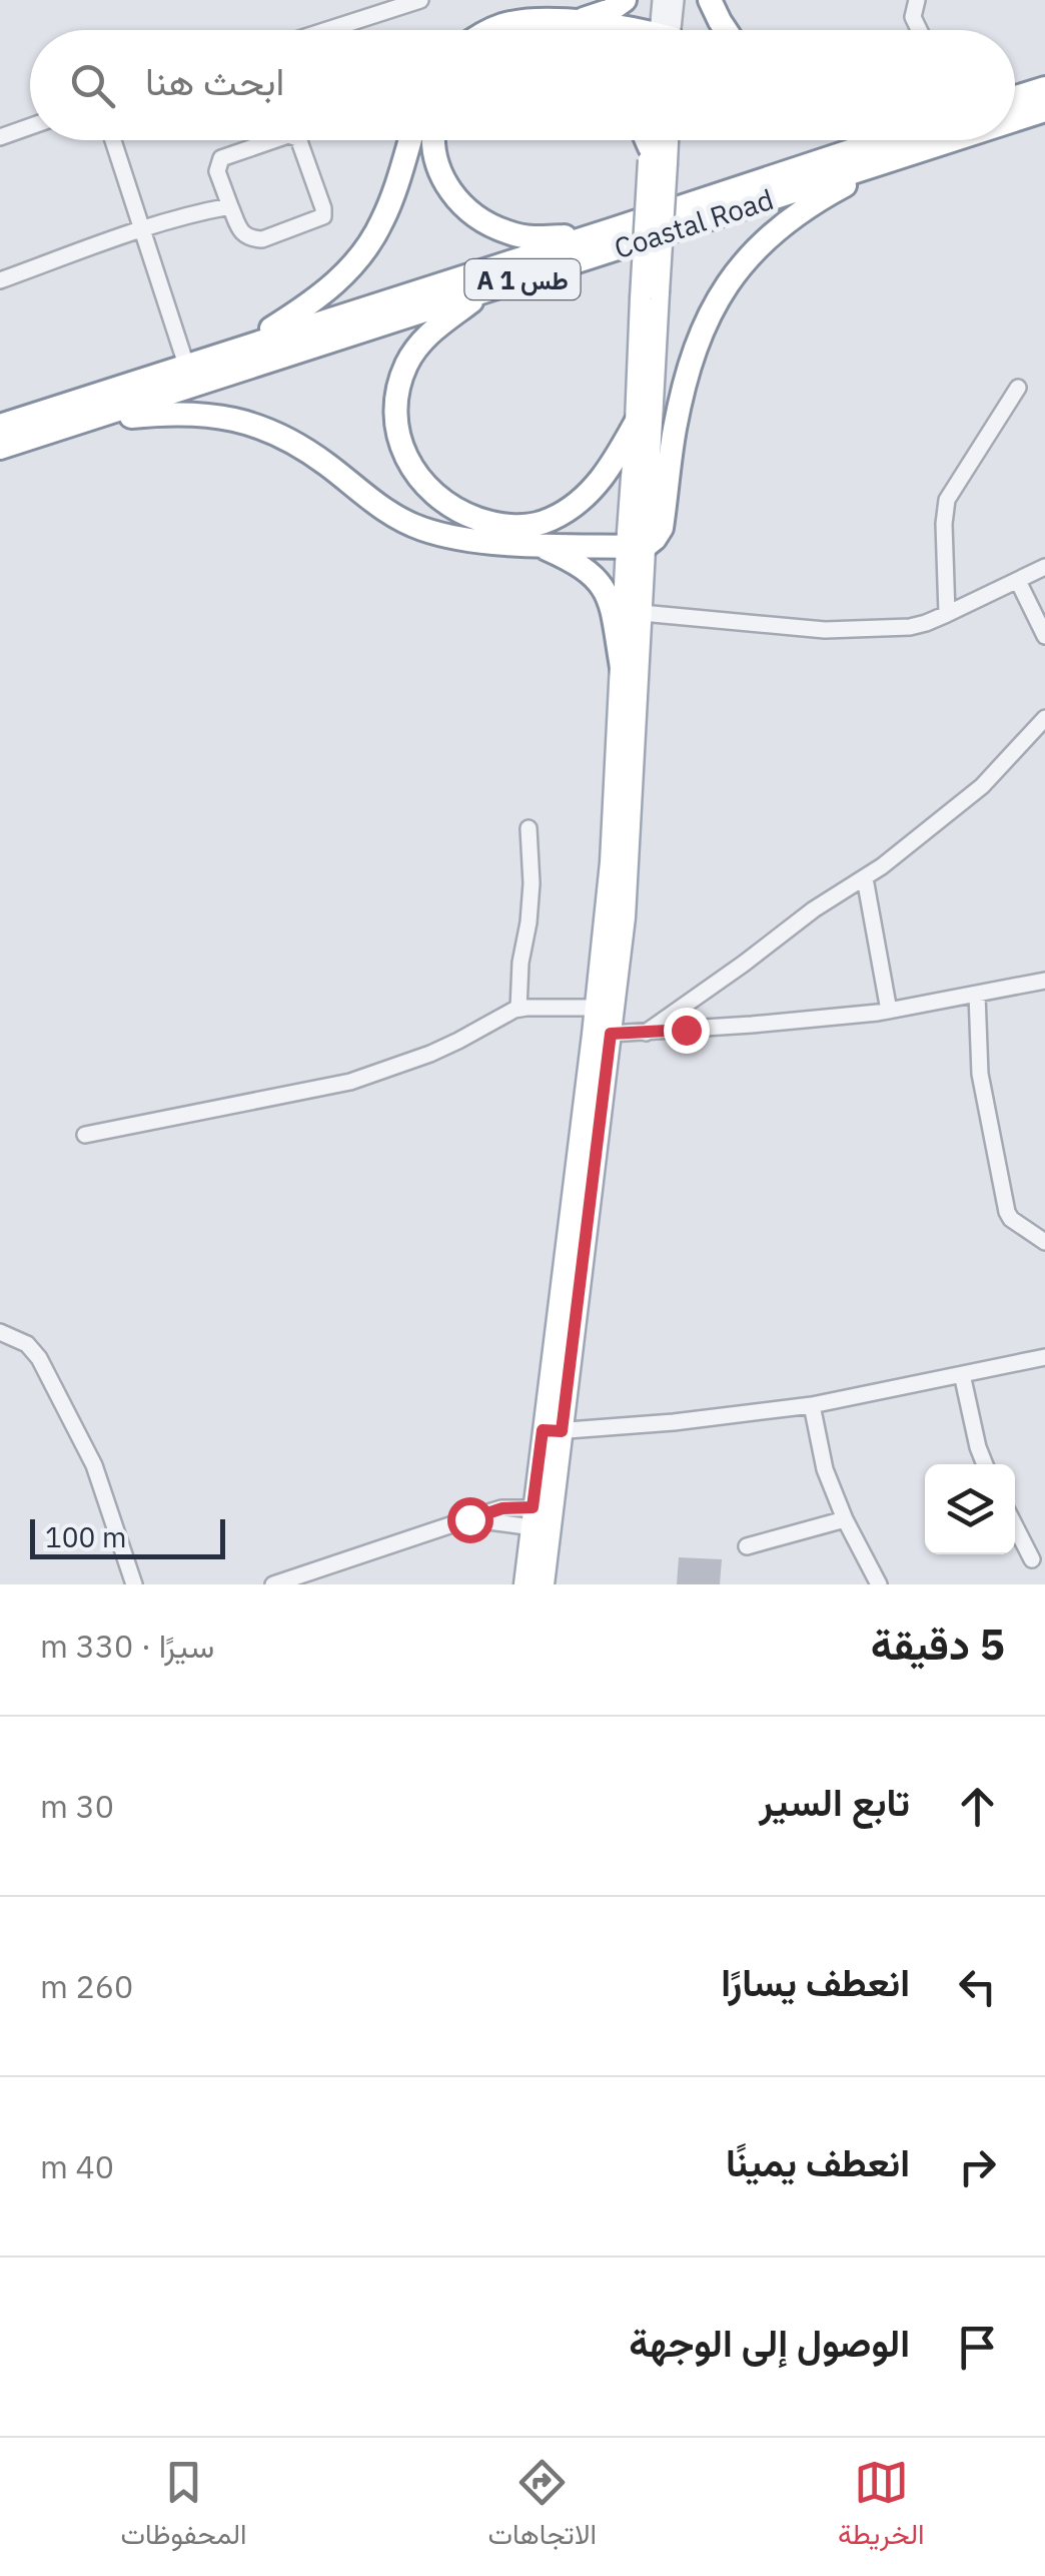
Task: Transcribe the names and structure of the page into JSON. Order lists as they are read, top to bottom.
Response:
{
  "streets": {
    "highway": ["Coastal Road", "A 1 طس"]
  },
  "scale_bar": "100 m",
  "page": {
    "search": "ابحث هنا",
    "scale": "100 m",
    "heading": ["5 دقيقة", "سيرًا · 330 m"],
    "list": [
      ["تابع السير", "30 m"],
      ["انعطف يسارًا", "260 m"],
      ["انعطف يمينًا", "40 m"],
      "الوصول إلى الوجهة"
    ],
    "nav": ["الخريطة", "الاتجاهات", "المحفوظات"]
  }
}
